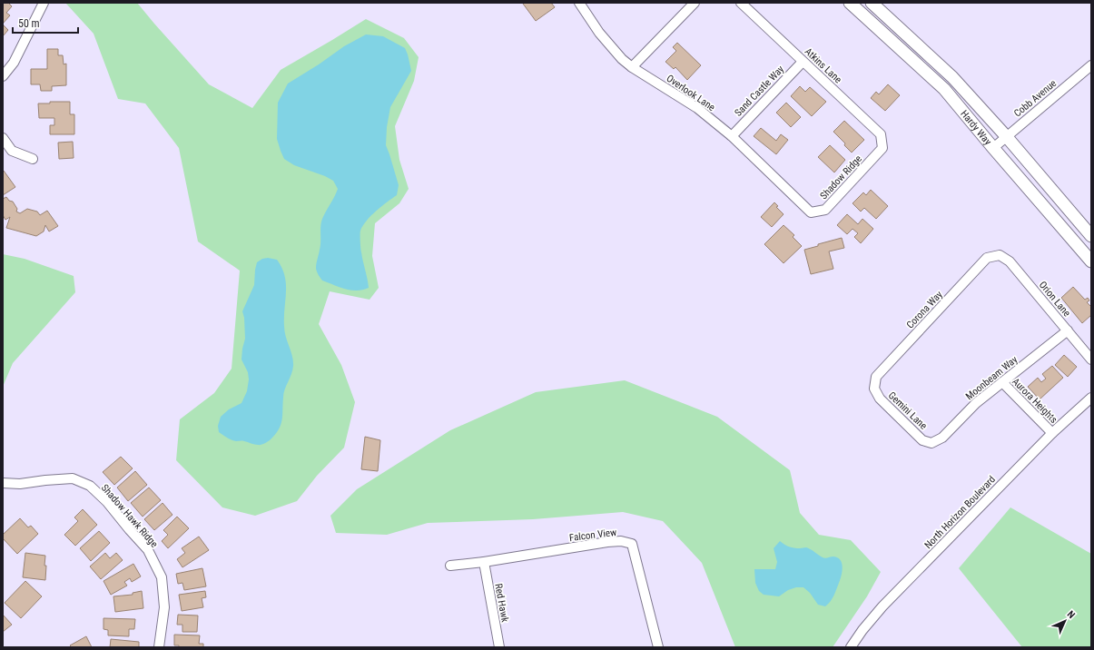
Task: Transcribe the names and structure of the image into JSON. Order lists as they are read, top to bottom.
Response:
{
  "streets": {
    "main road": ["Hardy Way"],
    "street": [
      "Atkins Lane",
      "Sand Castle Way",
      "Overlook Lane",
      "Cobb Avenue",
      "Shadow Ridge",
      "Orion Lane",
      "Corona Way",
      "Moonbeam Way",
      "Aurora Heights",
      "Gemini Lane",
      "North Horizon Boulevard",
      "Shadow Hawk Ridge",
      "Falcon View",
      "Red Hawk"
    ]
  },
  "crossings": [
    ["Atkins Lane", "Sand Castle Way"],
    ["Atkins Lane", "Shadow Ridge"],
    ["Sand Castle Way", "Overlook Lane"],
    ["Overlook Lane", "Shadow Ridge"],
    ["Cobb Avenue", "Hardy Way"],
    ["Orion Lane", "Corona Way"],
    ["Orion Lane", "Moonbeam Way"],
    ["Corona Way", "Gemini Lane"],
    ["Moonbeam Way", "Aurora Heights"],
    ["Moonbeam Way", "Gemini Lane"],
    ["Aurora Heights", "North Horizon Boulevard"],
    ["Falcon View", "Red Hawk"]
  ],
  "scale_bar": "50 m",
  "north": "top right"
}
